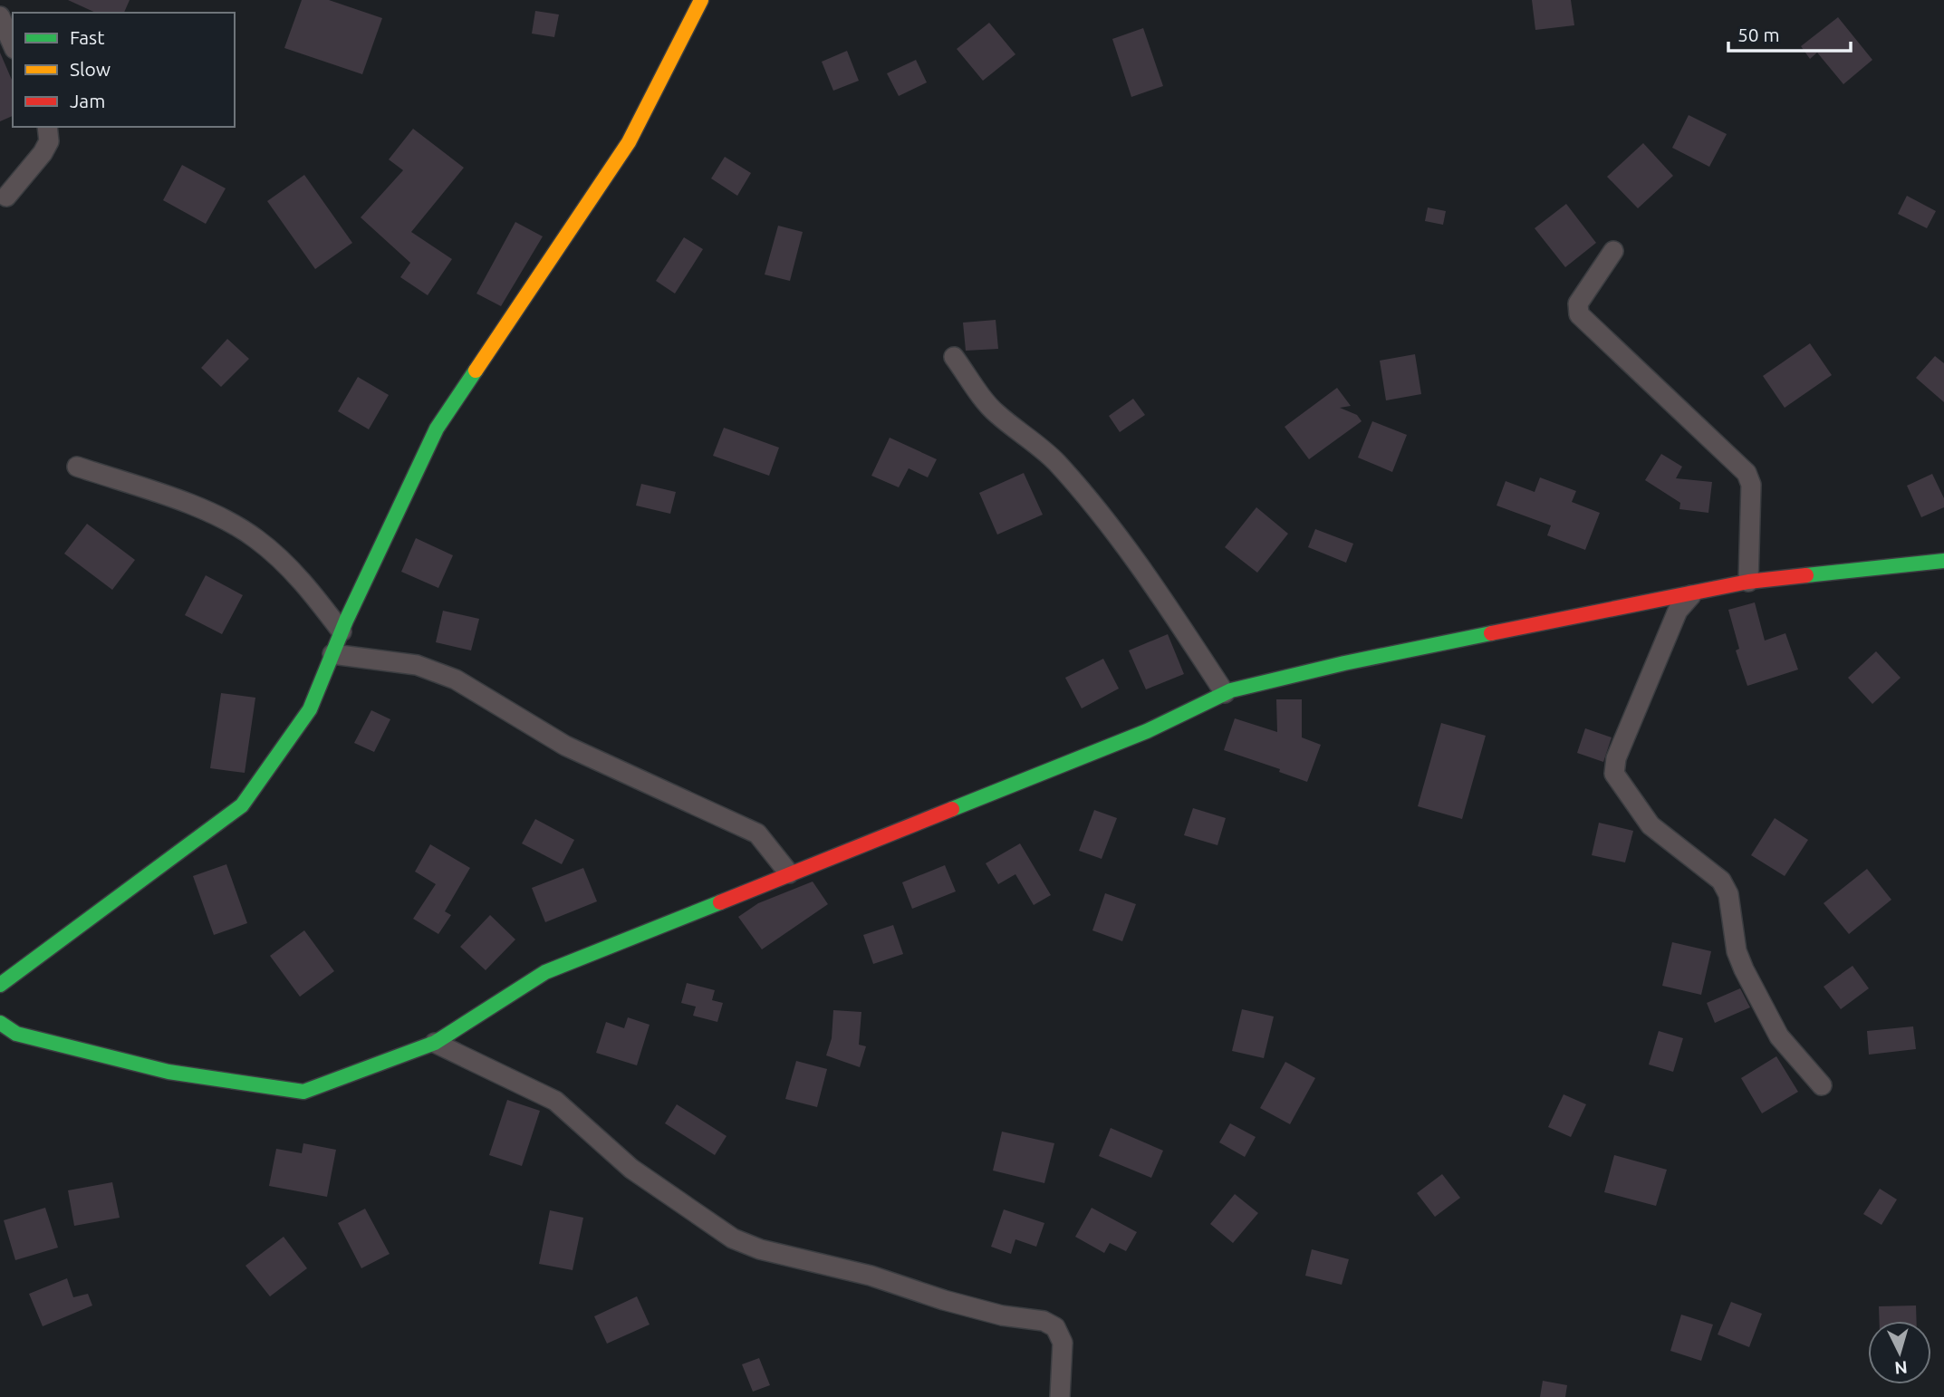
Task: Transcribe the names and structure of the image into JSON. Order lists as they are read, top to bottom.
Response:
{
  "legend": ["Fast", "Slow", "Jam"],
  "scale_bar": "50 m",
  "north": "bottom"
}
